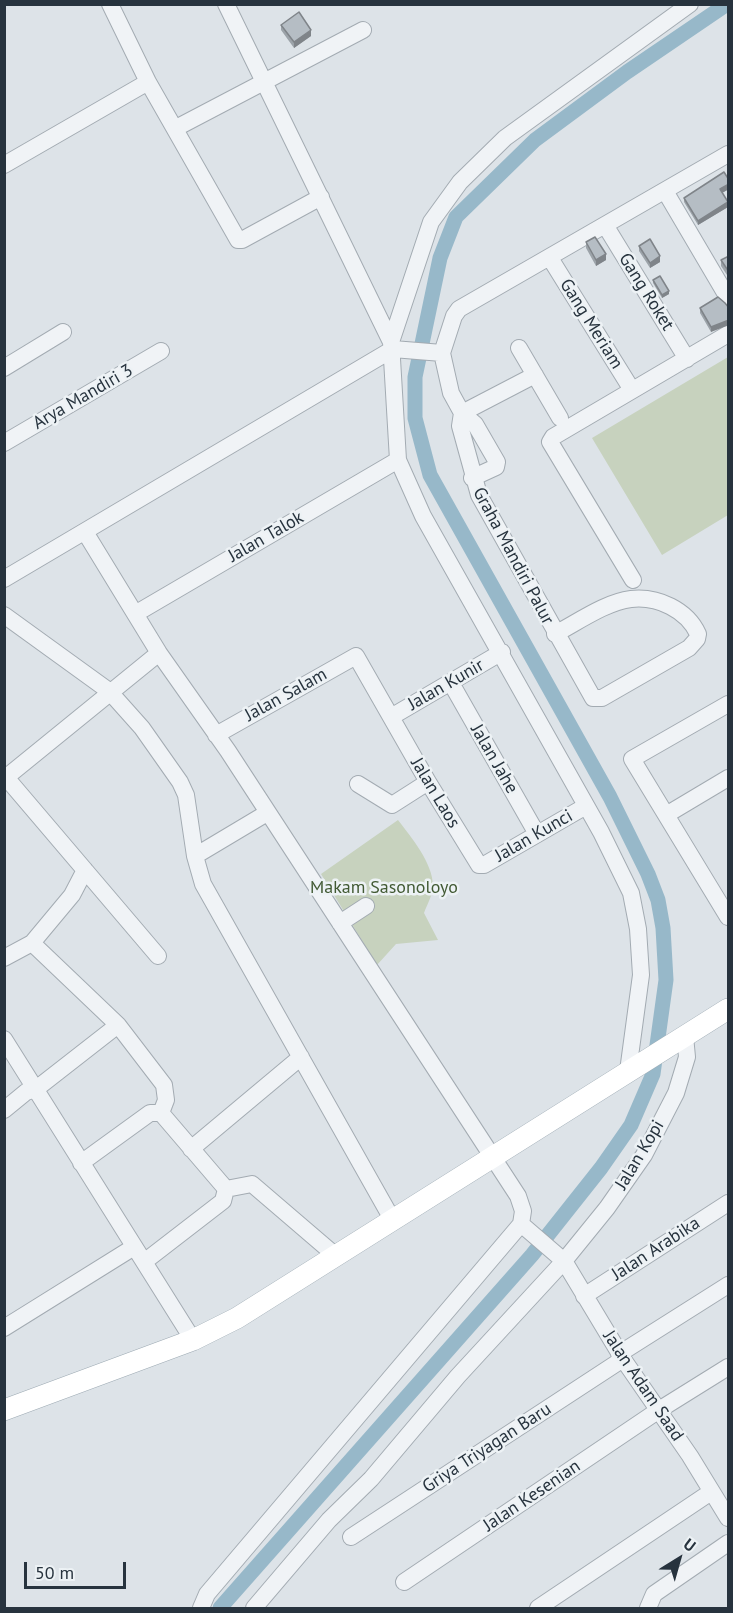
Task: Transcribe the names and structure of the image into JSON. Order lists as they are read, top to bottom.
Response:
{
  "streets": {
    "street": [
      "Gang Roket",
      "Gang Meriam",
      "Arya Mandiri 3",
      "Jalan Talok",
      "Graha Mandiri Palur",
      "Jalan Kunir",
      "Jalan Salam",
      "Jalan Jahe",
      "Jalan Laos",
      "Jalan Kunci",
      "Jalan Kopi",
      "Jalan Arabika",
      "Jalan Adam Saad",
      "Griya Triyagan Baru",
      "Jalan Kesenian"
    ]
  },
  "crossings": [
    ["Jalan Kunir", "Jalan Jahe"],
    ["Jalan Kunir", "Jalan Laos"],
    ["Jalan Salam", "Jalan Laos"],
    ["Jalan Jahe", "Jalan Kunci"],
    ["Jalan Laos", "Jalan Kunci"],
    ["Jalan Kopi", "Jalan Adam Saad"],
    ["Jalan Arabika", "Jalan Adam Saad"],
    ["Jalan Adam Saad", "Griya Triyagan Baru"],
    ["Jalan Adam Saad", "Jalan Kesenian"]
  ],
  "parks": ["Makam Sasonoloyo"],
  "scale_bar": "50 m",
  "north": "top right"
}
